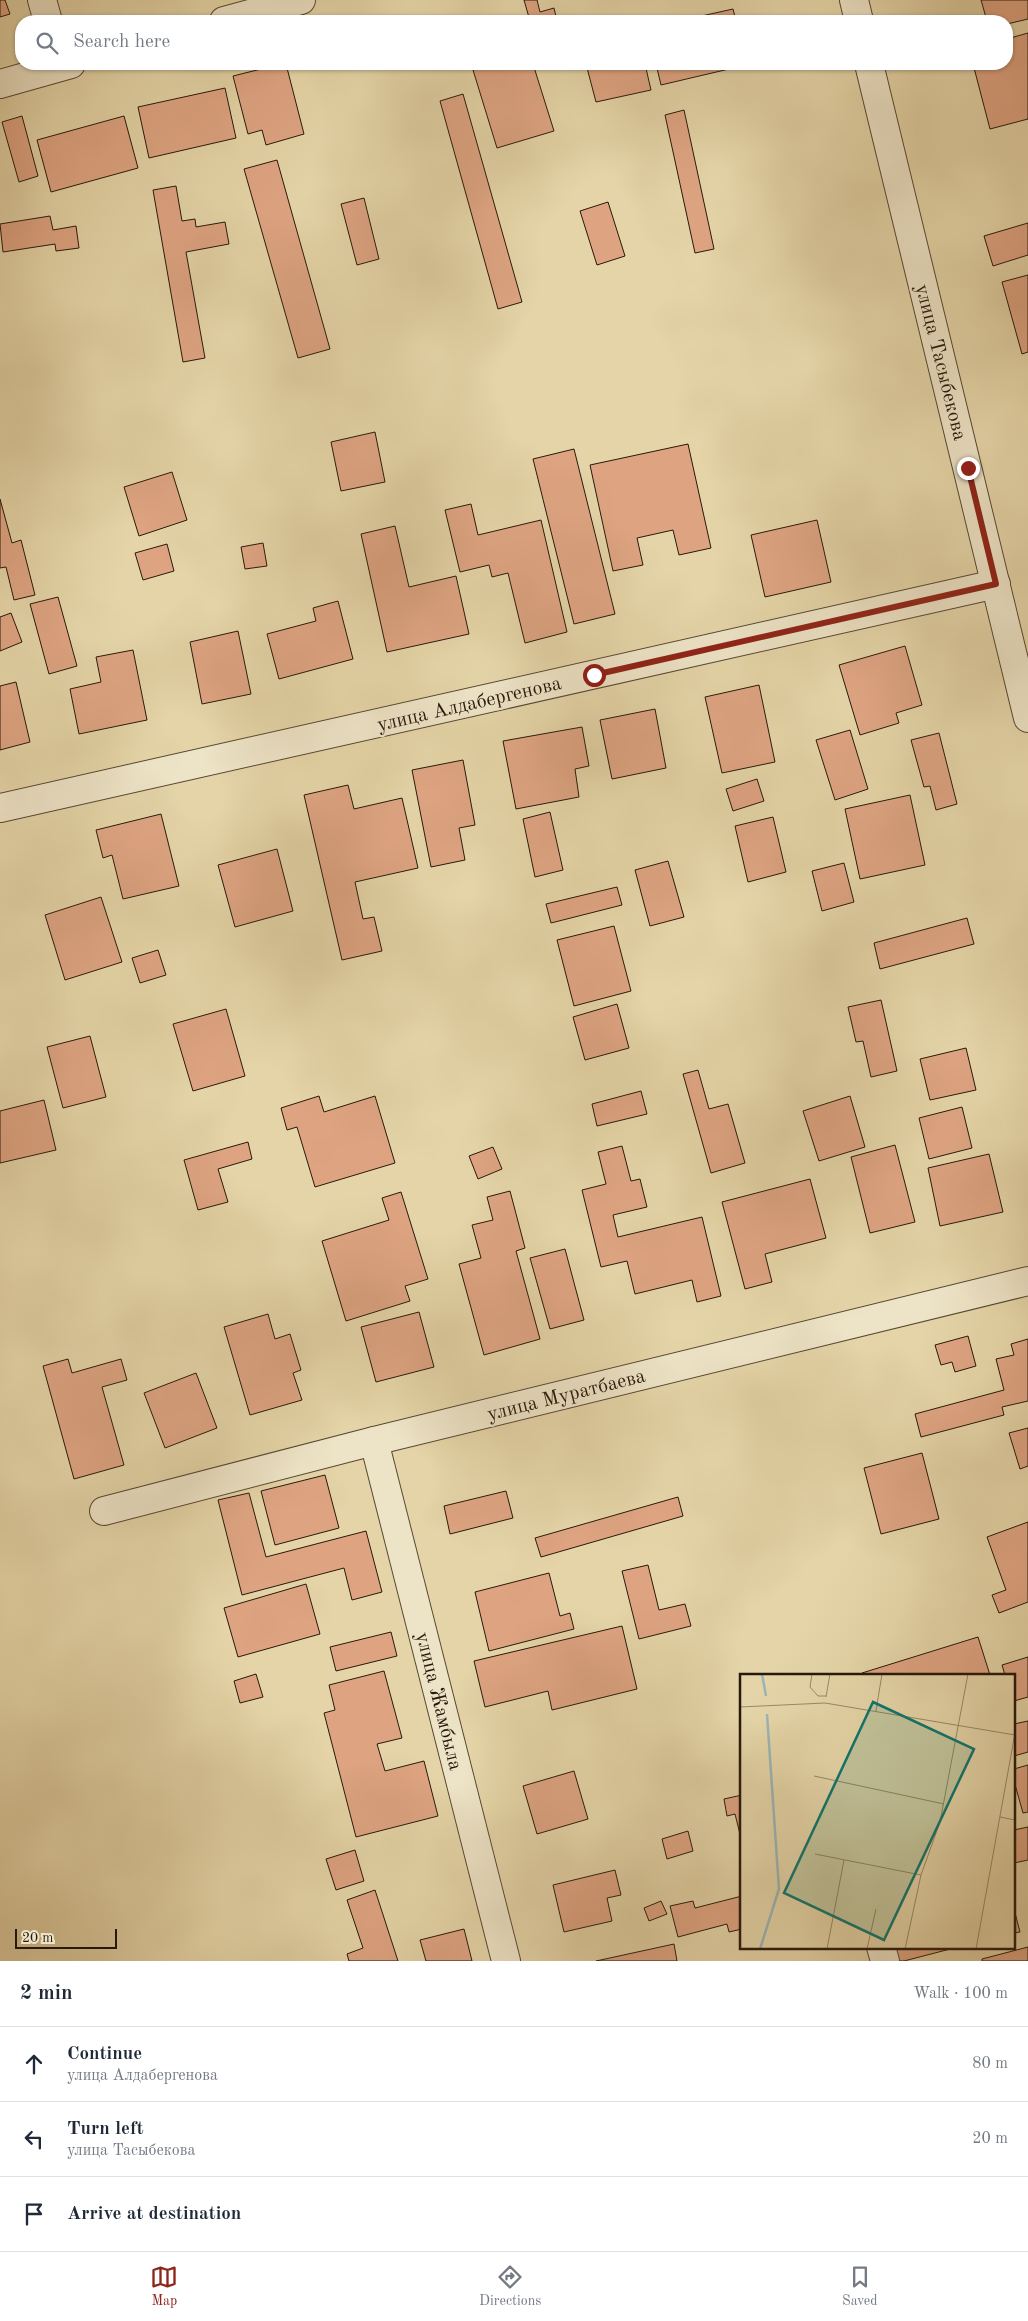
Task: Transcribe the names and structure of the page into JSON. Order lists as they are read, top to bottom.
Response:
{
  "streets": {
    "street": [
      "улица Тасыбекова",
      "улица Алдабергенова",
      "улица Муратбаева",
      "улица Жамбыла"
    ]
  },
  "crossings": [
    ["улица Тасыбекова", "улица Алдабергенова"],
    ["улица Муратбаева", "улица Жамбыла"]
  ],
  "scale_bar": "20 m",
  "page": {
    "search": "Search here",
    "scale": "20 m",
    "heading": ["2 min", "Walk · 100 m"],
    "list": [
      ["Continue", "улица Алдабергенова", "80 m"],
      ["Turn left", "улица Тасыбекова", "20 m"],
      "Arrive at destination"
    ],
    "nav": ["Map", "Directions", "Saved"]
  }
}
